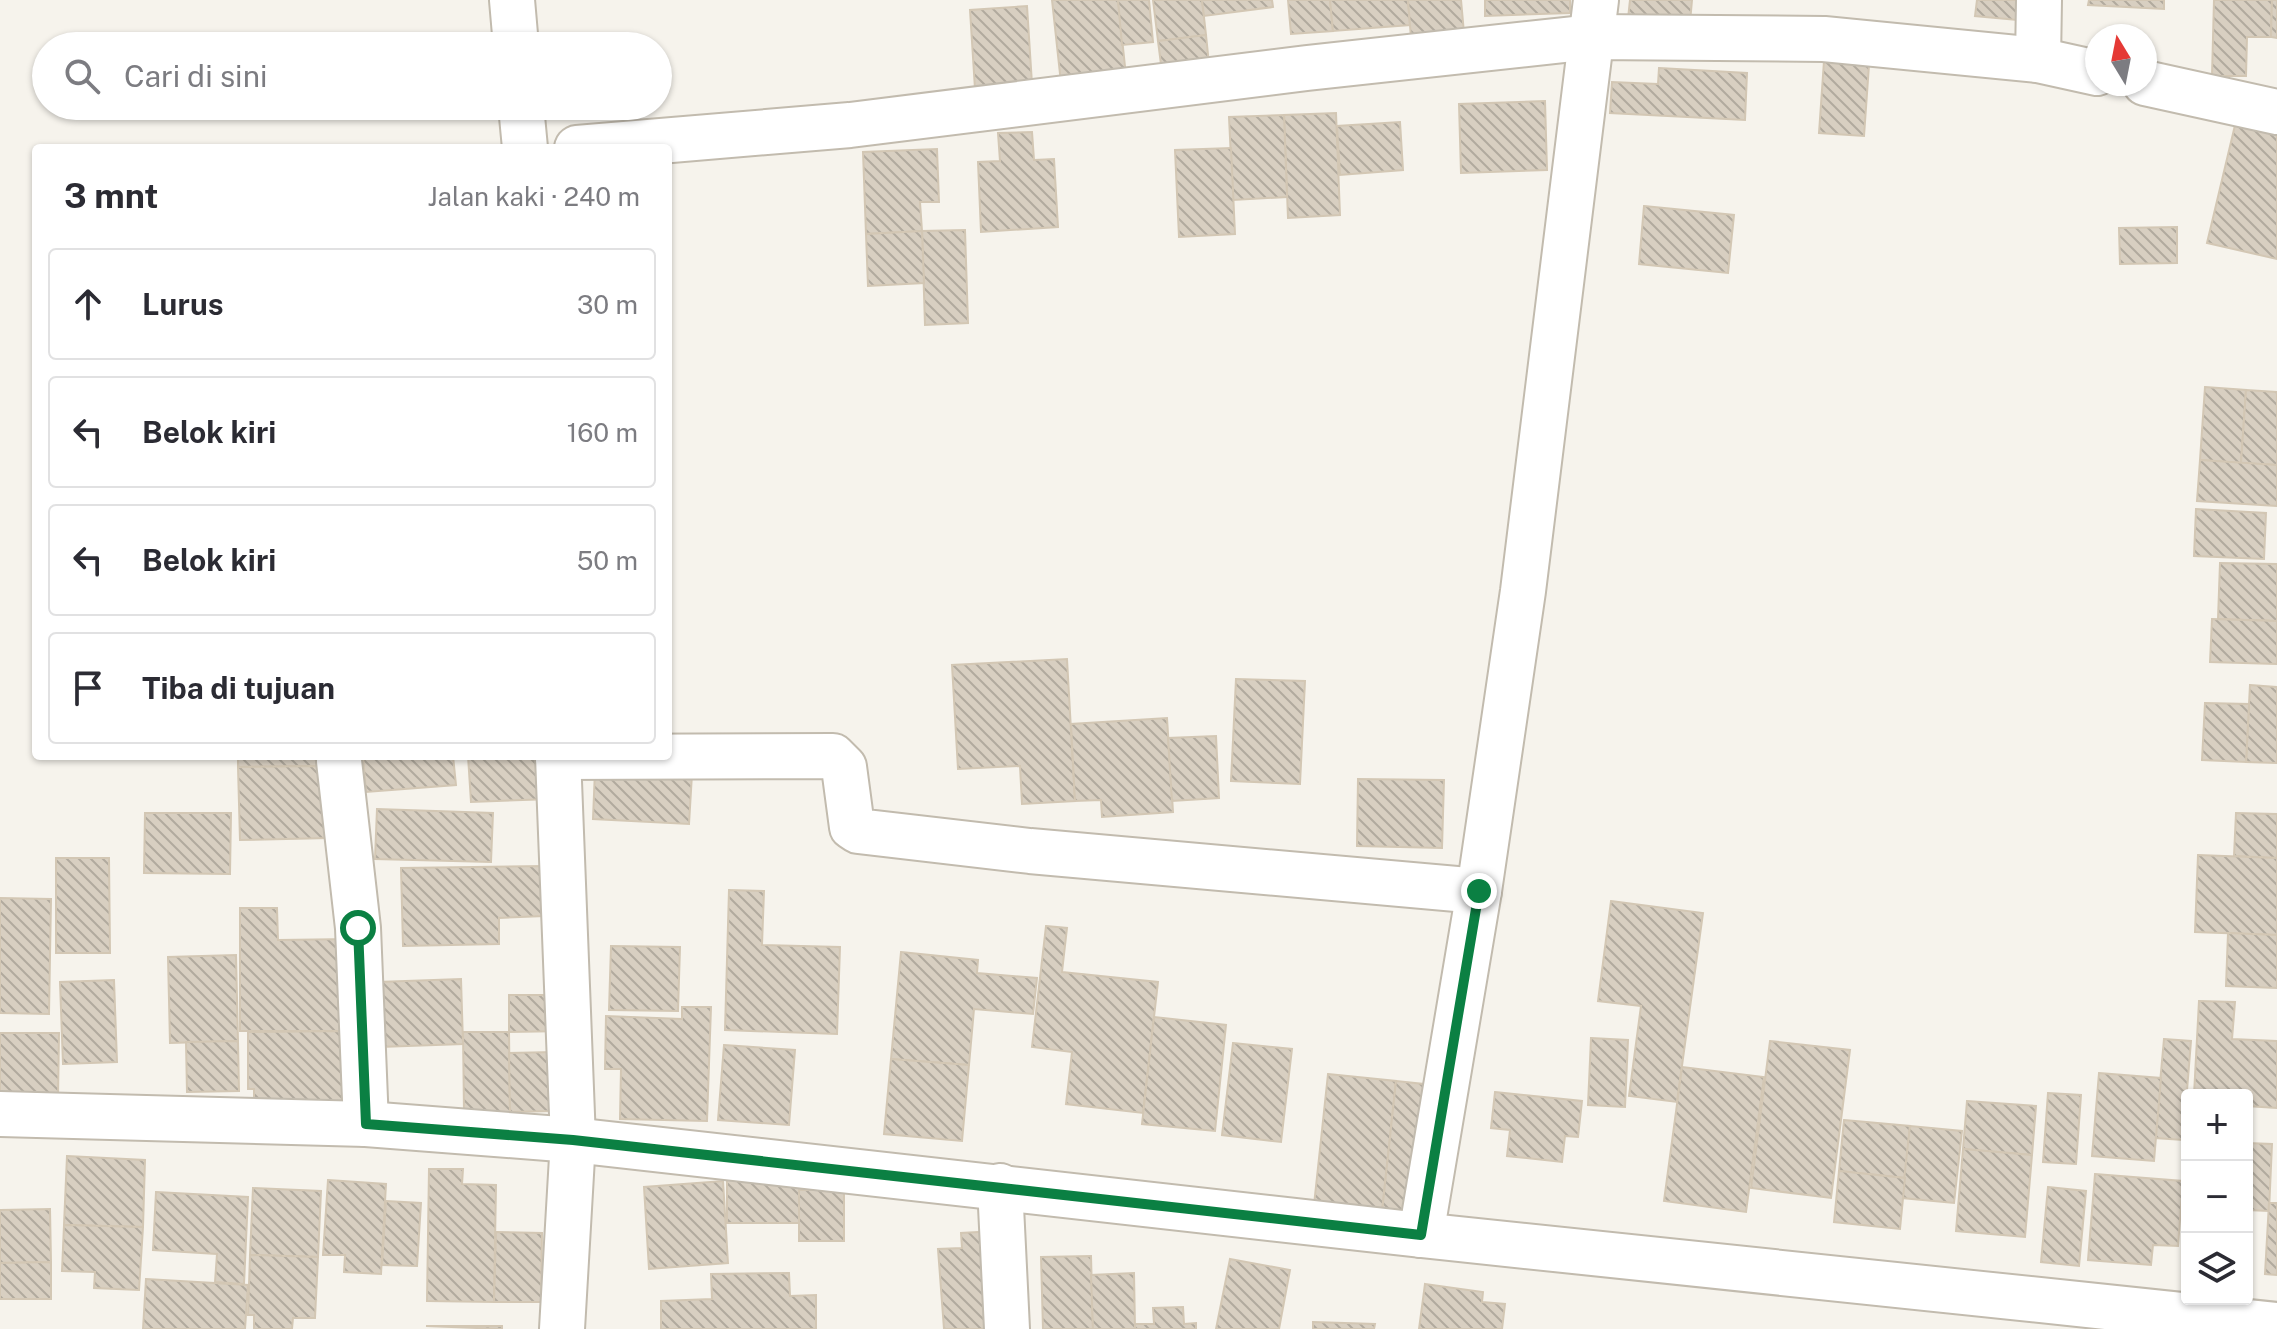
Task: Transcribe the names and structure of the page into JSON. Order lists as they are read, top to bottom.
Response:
{
  "north": "top",
  "page": {
    "search": "Cari di sini",
    "heading": ["3 mnt", "Jalan kaki · 240 m"],
    "list": [
      ["Lurus", "30 m"],
      ["Belok kiri", "160 m"],
      ["Belok kiri", "50 m"],
      "Tiba di tujuan"
    ],
    "map_buttons": ["+", "−"]
  }
}
